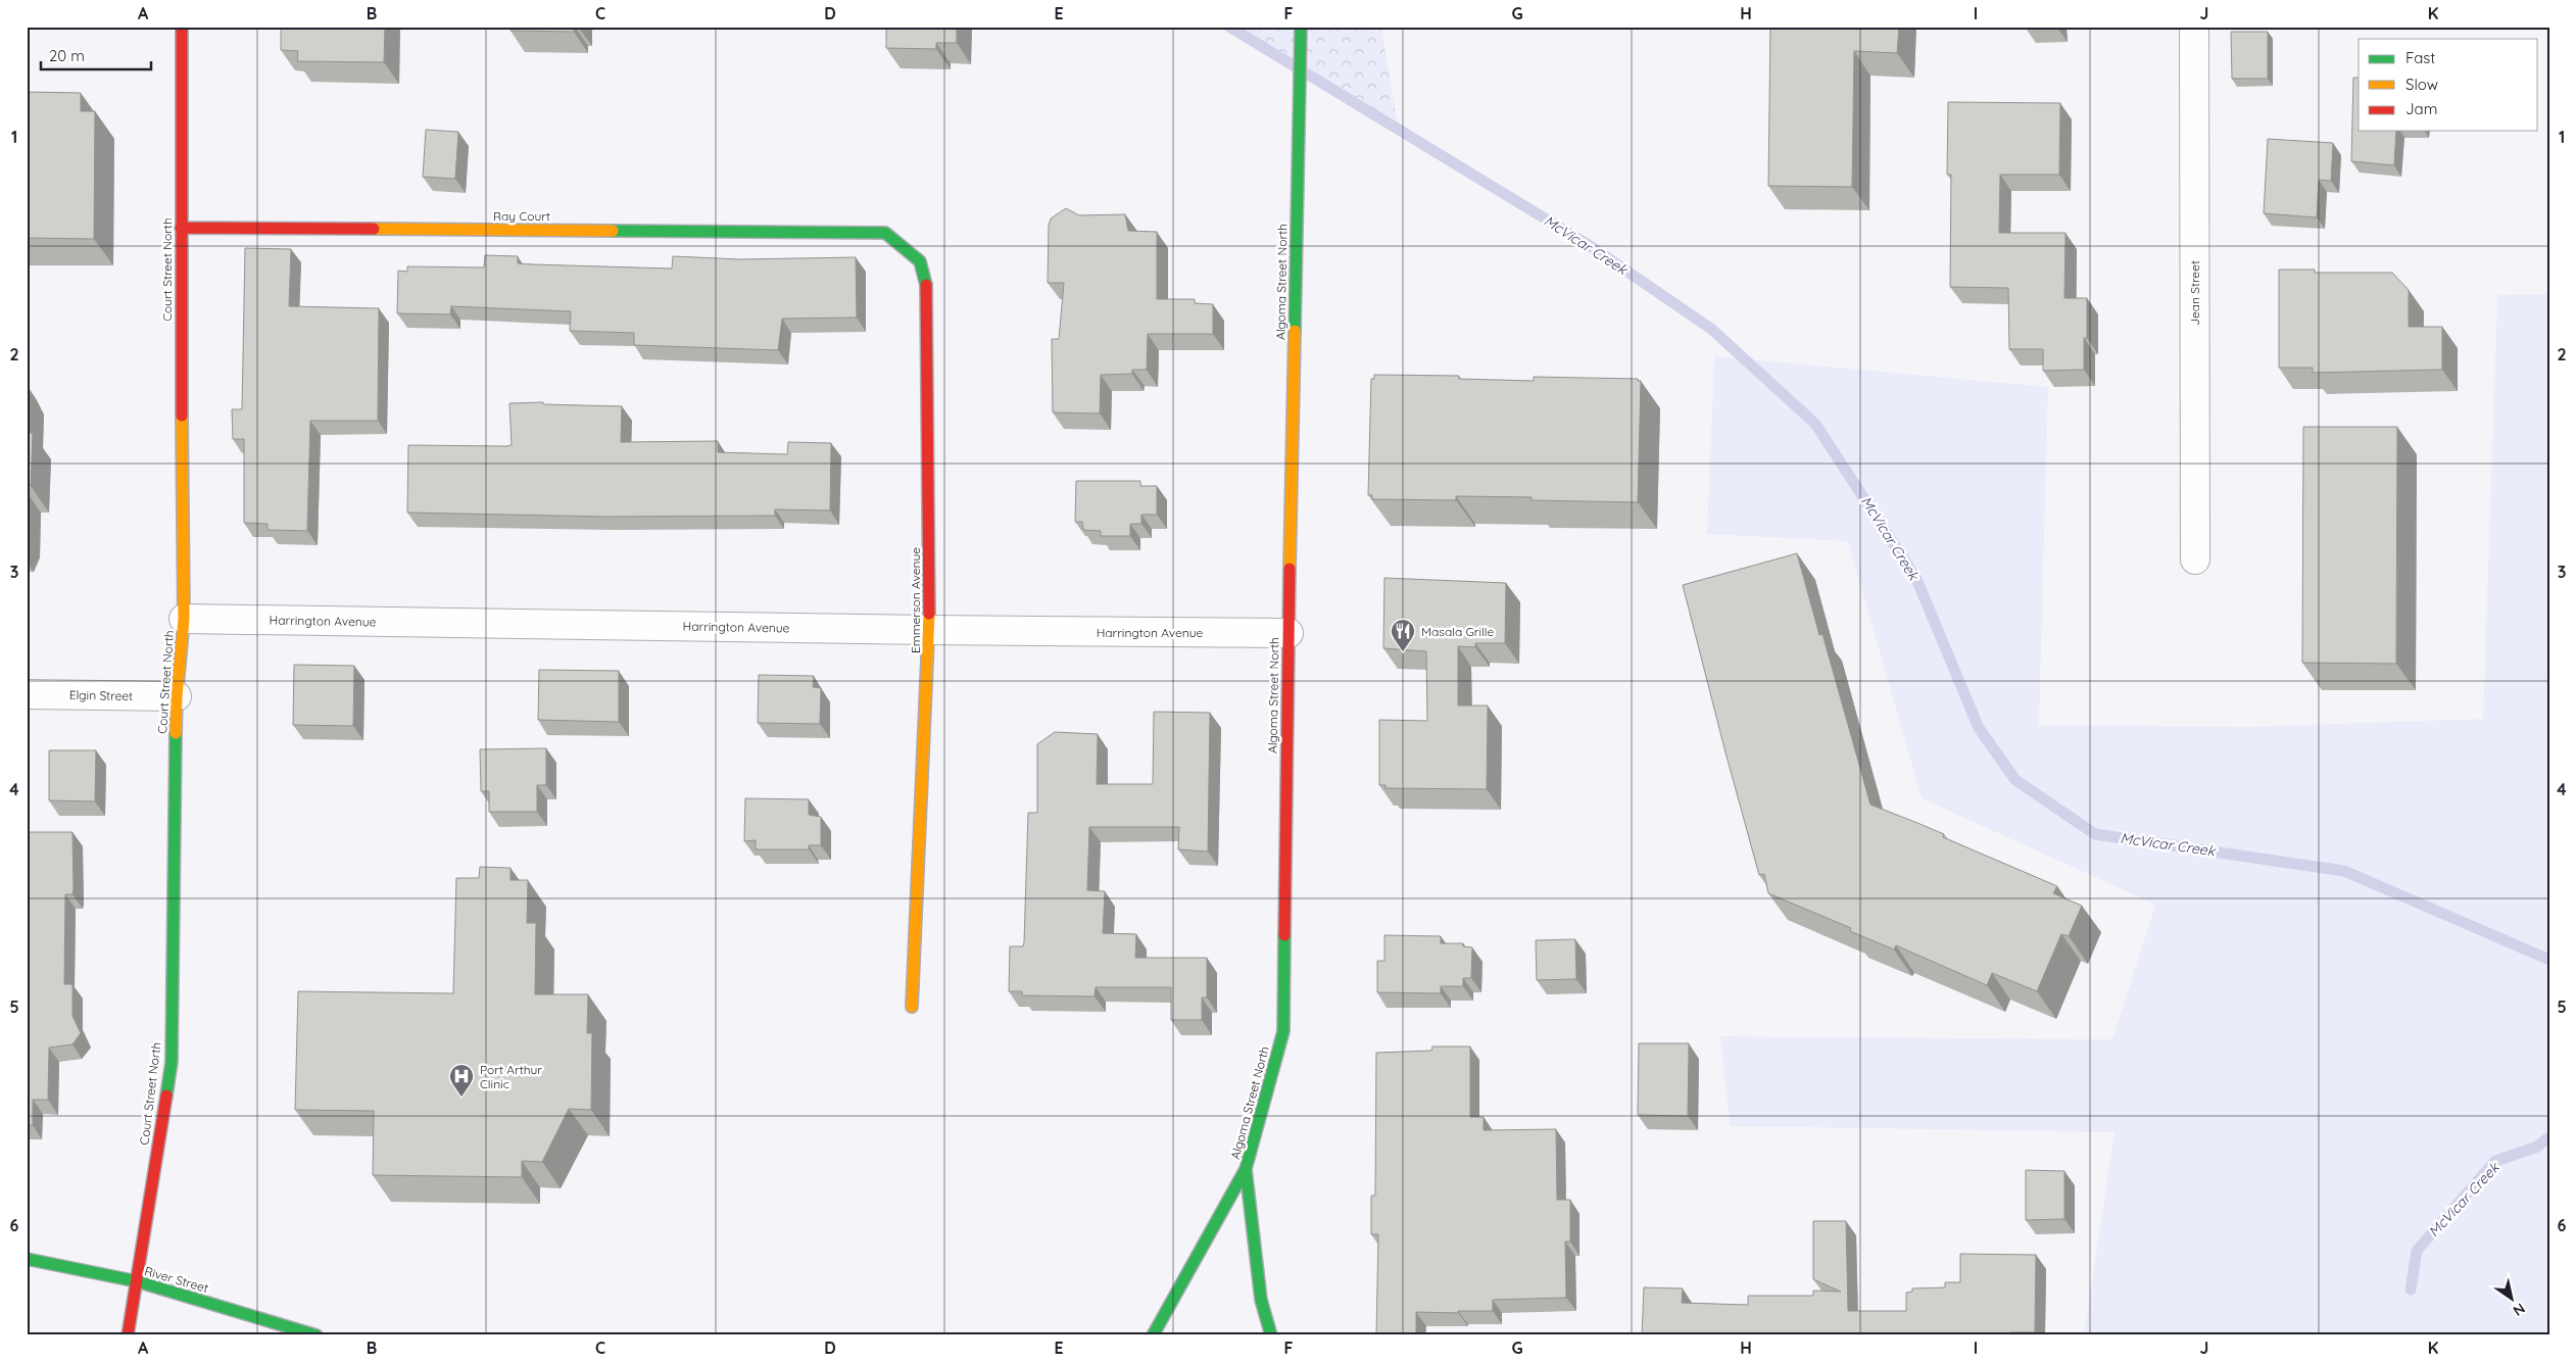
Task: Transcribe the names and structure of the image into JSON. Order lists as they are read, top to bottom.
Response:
{
  "streets": {
    "street": [
      "Ray Court",
      "Court Street North",
      "Algoma Street North",
      "Jean Street",
      "Emmerson Avenue",
      "Harrington Avenue",
      "Elgin Street",
      "River Street"
    ]
  },
  "crossings": [
    ["Ray Court", "Court Street North"],
    ["Ray Court", "Emmerson Avenue"],
    ["Court Street North", "Harrington Avenue"],
    ["Court Street North", "Elgin Street"],
    ["Court Street North", "River Street"],
    ["Algoma Street North", "Harrington Avenue"],
    ["Emmerson Avenue", "Harrington Avenue"]
  ],
  "water": ["McVicar Creek"],
  "places": {
    "restaurant": ["Masala Grille"],
    "hospital": ["Port Arthur Clinic"]
  },
  "legend": ["Fast", "Slow", "Jam"],
  "scale_bar": "20 m",
  "north": "bottom right",
  "grid": {
    "columns": [
      "A",
      "B",
      "C",
      "D",
      "E",
      "F",
      "G",
      "H",
      "I",
      "J",
      "K"
    ],
    "rows": [
      "1",
      "2",
      "3",
      "4",
      "5",
      "6"
    ]
  }
}
